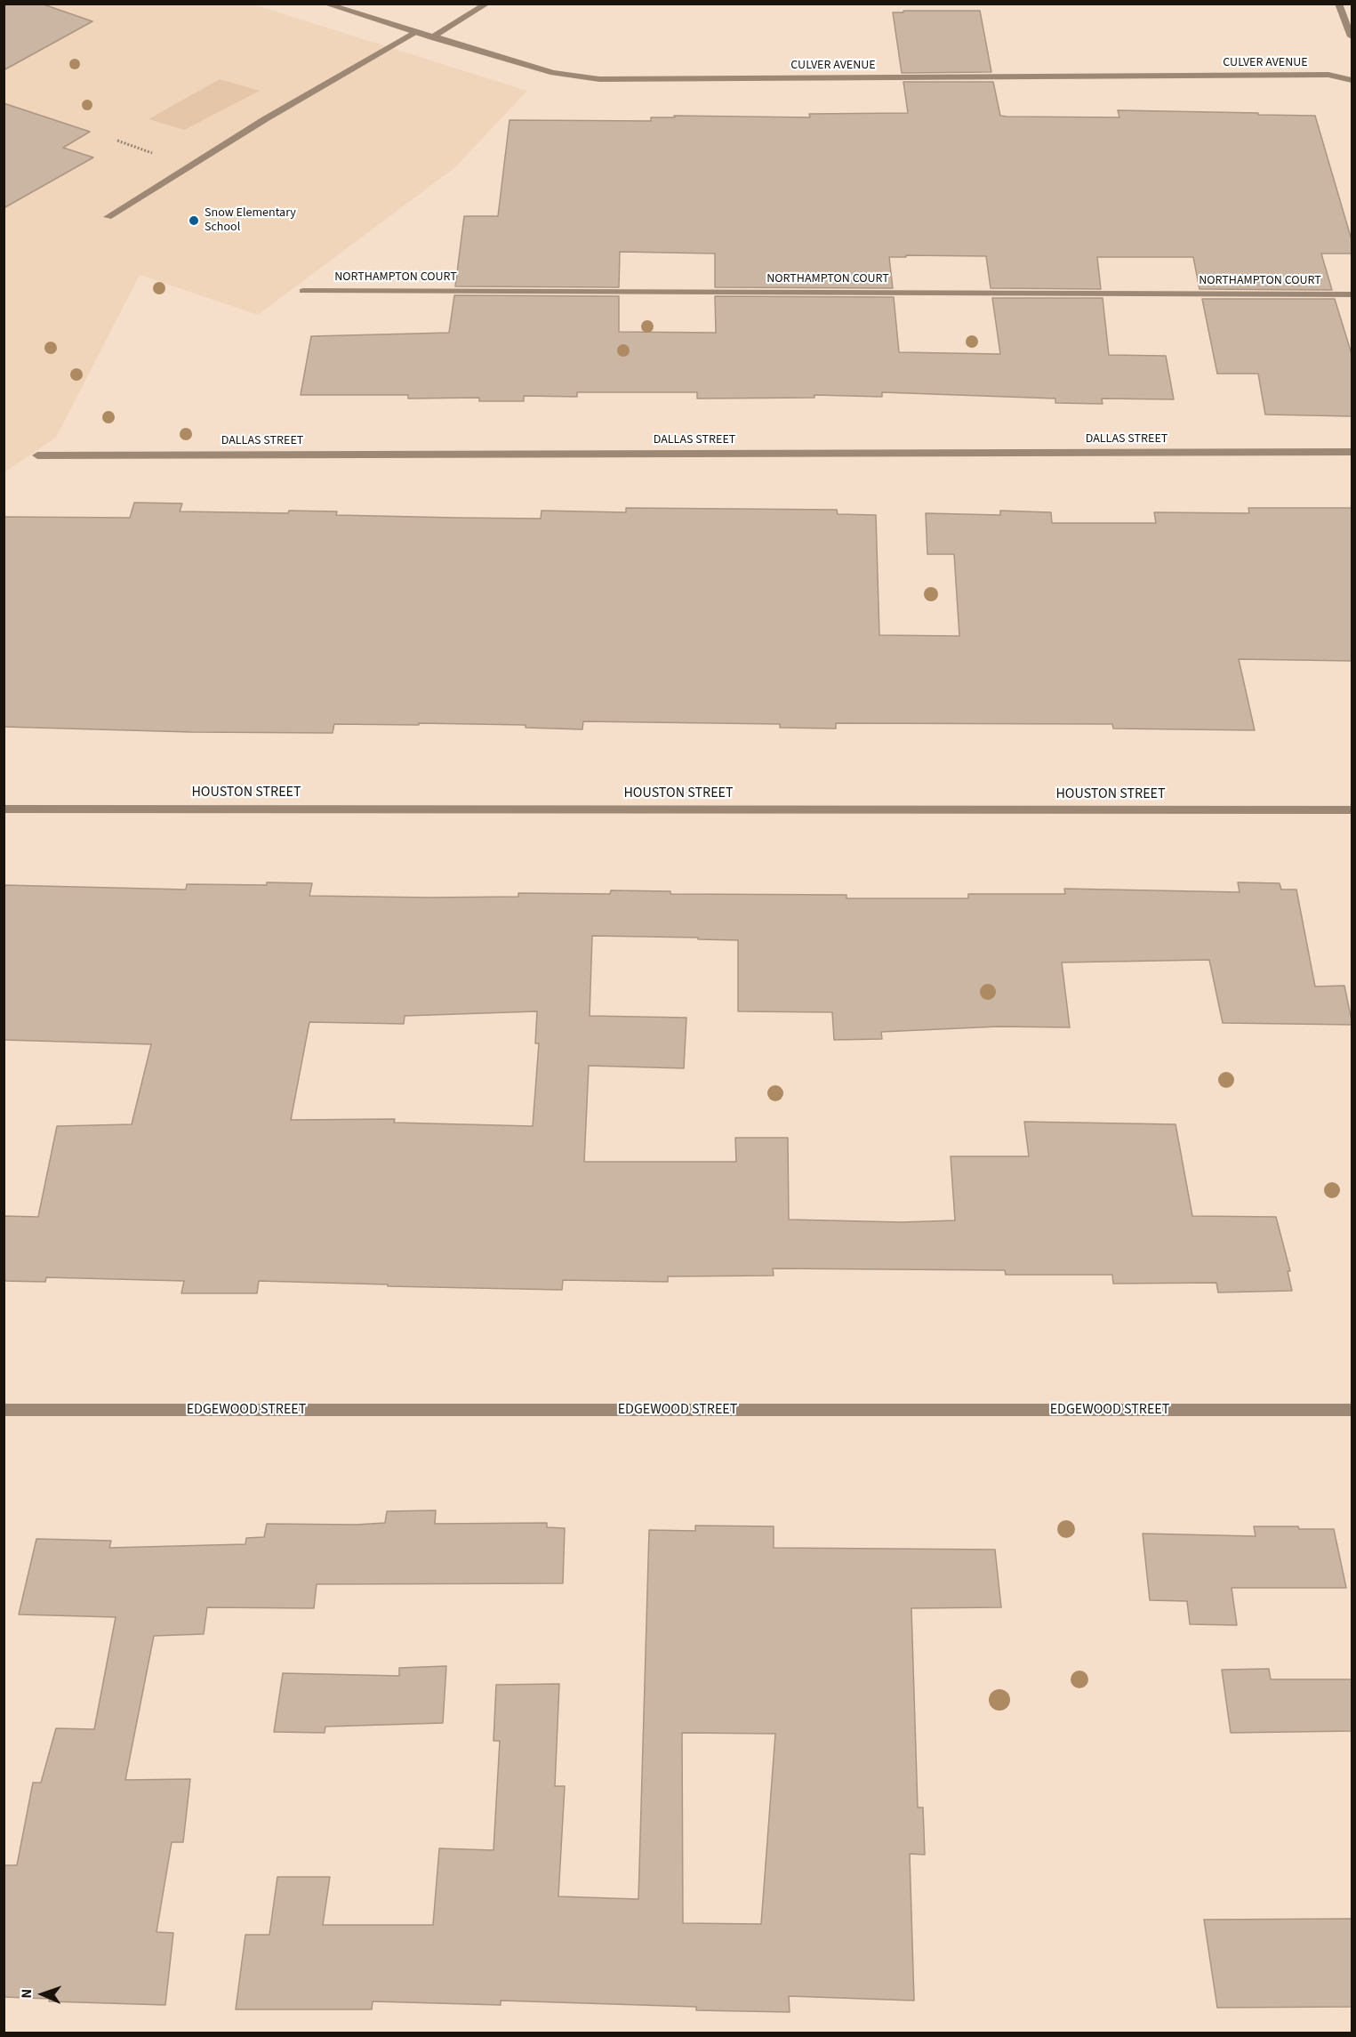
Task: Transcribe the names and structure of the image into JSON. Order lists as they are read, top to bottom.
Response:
{
  "streets": {
    "street": [
      "CULVER AVENUE",
      "NORTHAMPTON COURT",
      "DALLAS STREET",
      "HOUSTON STREET",
      "EDGEWOOD STREET"
    ]
  },
  "places": ["Snow Elementary School"],
  "north": "left"
}
